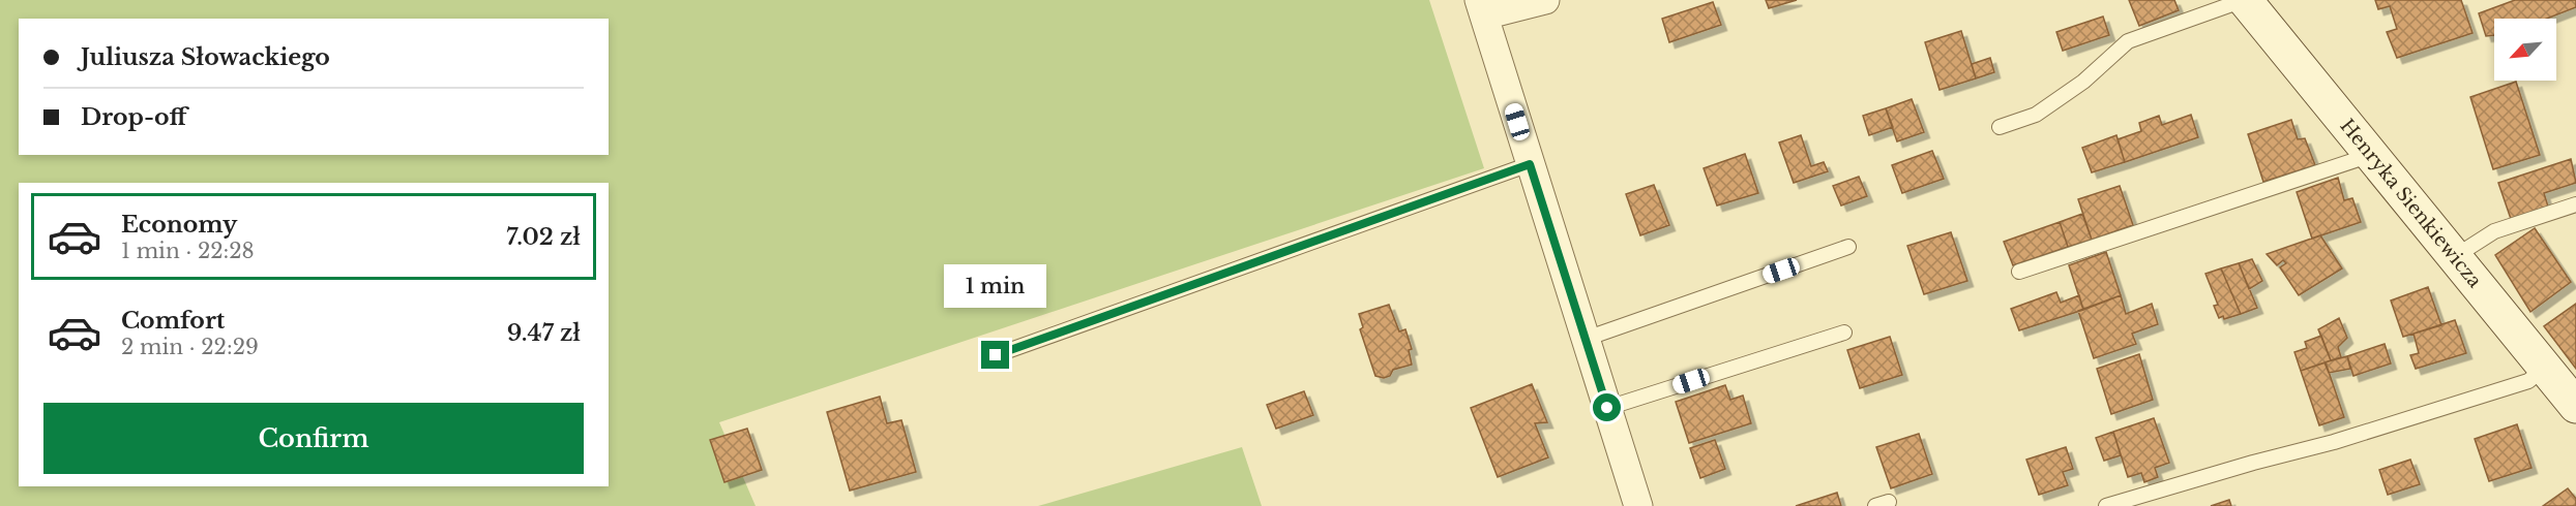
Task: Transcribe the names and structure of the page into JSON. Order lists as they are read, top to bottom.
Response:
{
  "streets": {
    "street": ["Henryka Sienkiewicza"]
  },
  "north": "bottom left",
  "page": {
    "banner": ["Juliusza Słowackiego", "Drop-off"],
    "list": [
      {
        "name": "Economy",
        "note": "1 min · 22:28",
        "value": "7.02 zł"
      },
      {
        "name": "Comfort",
        "note": "2 min · 22:29",
        "value": "9.47 zł"
      }
    ],
    "bubble": "1 min",
    "buttons": "Confirm"
  }
}
